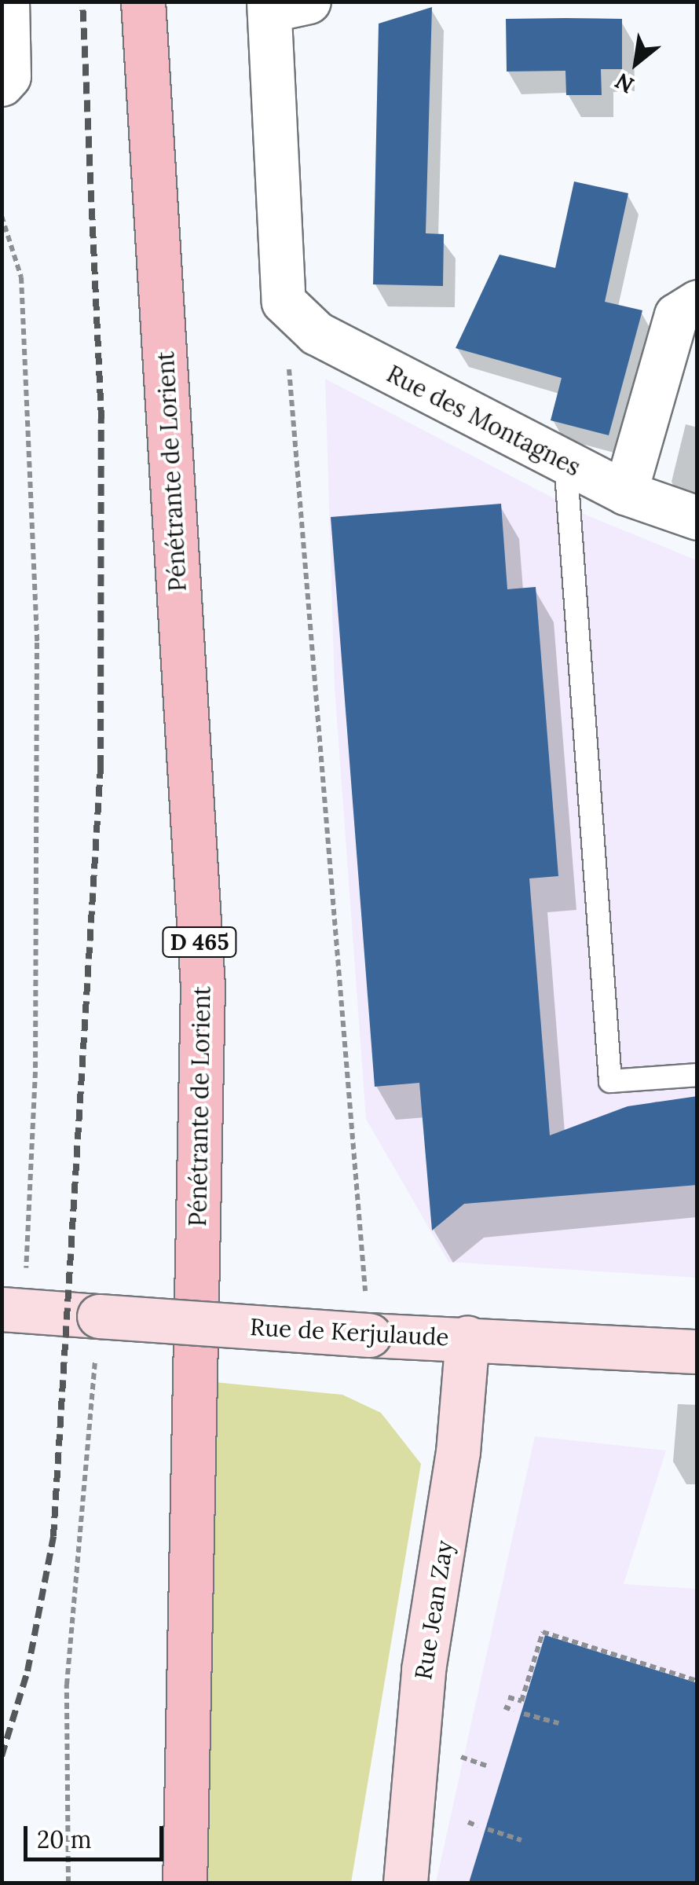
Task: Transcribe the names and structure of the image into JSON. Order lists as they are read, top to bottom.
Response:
{
  "streets": {
    "main road": ["Pénétrante de Lorient", "D 465"],
    "street": ["Rue des Montagnes", "Rue de Kerjulaude", "Rue Jean Zay"]
  },
  "crossings": [
    ["Rue de Kerjulaude", "Rue Jean Zay"]
  ],
  "scale_bar": "20 m",
  "north": "bottom left"
}
